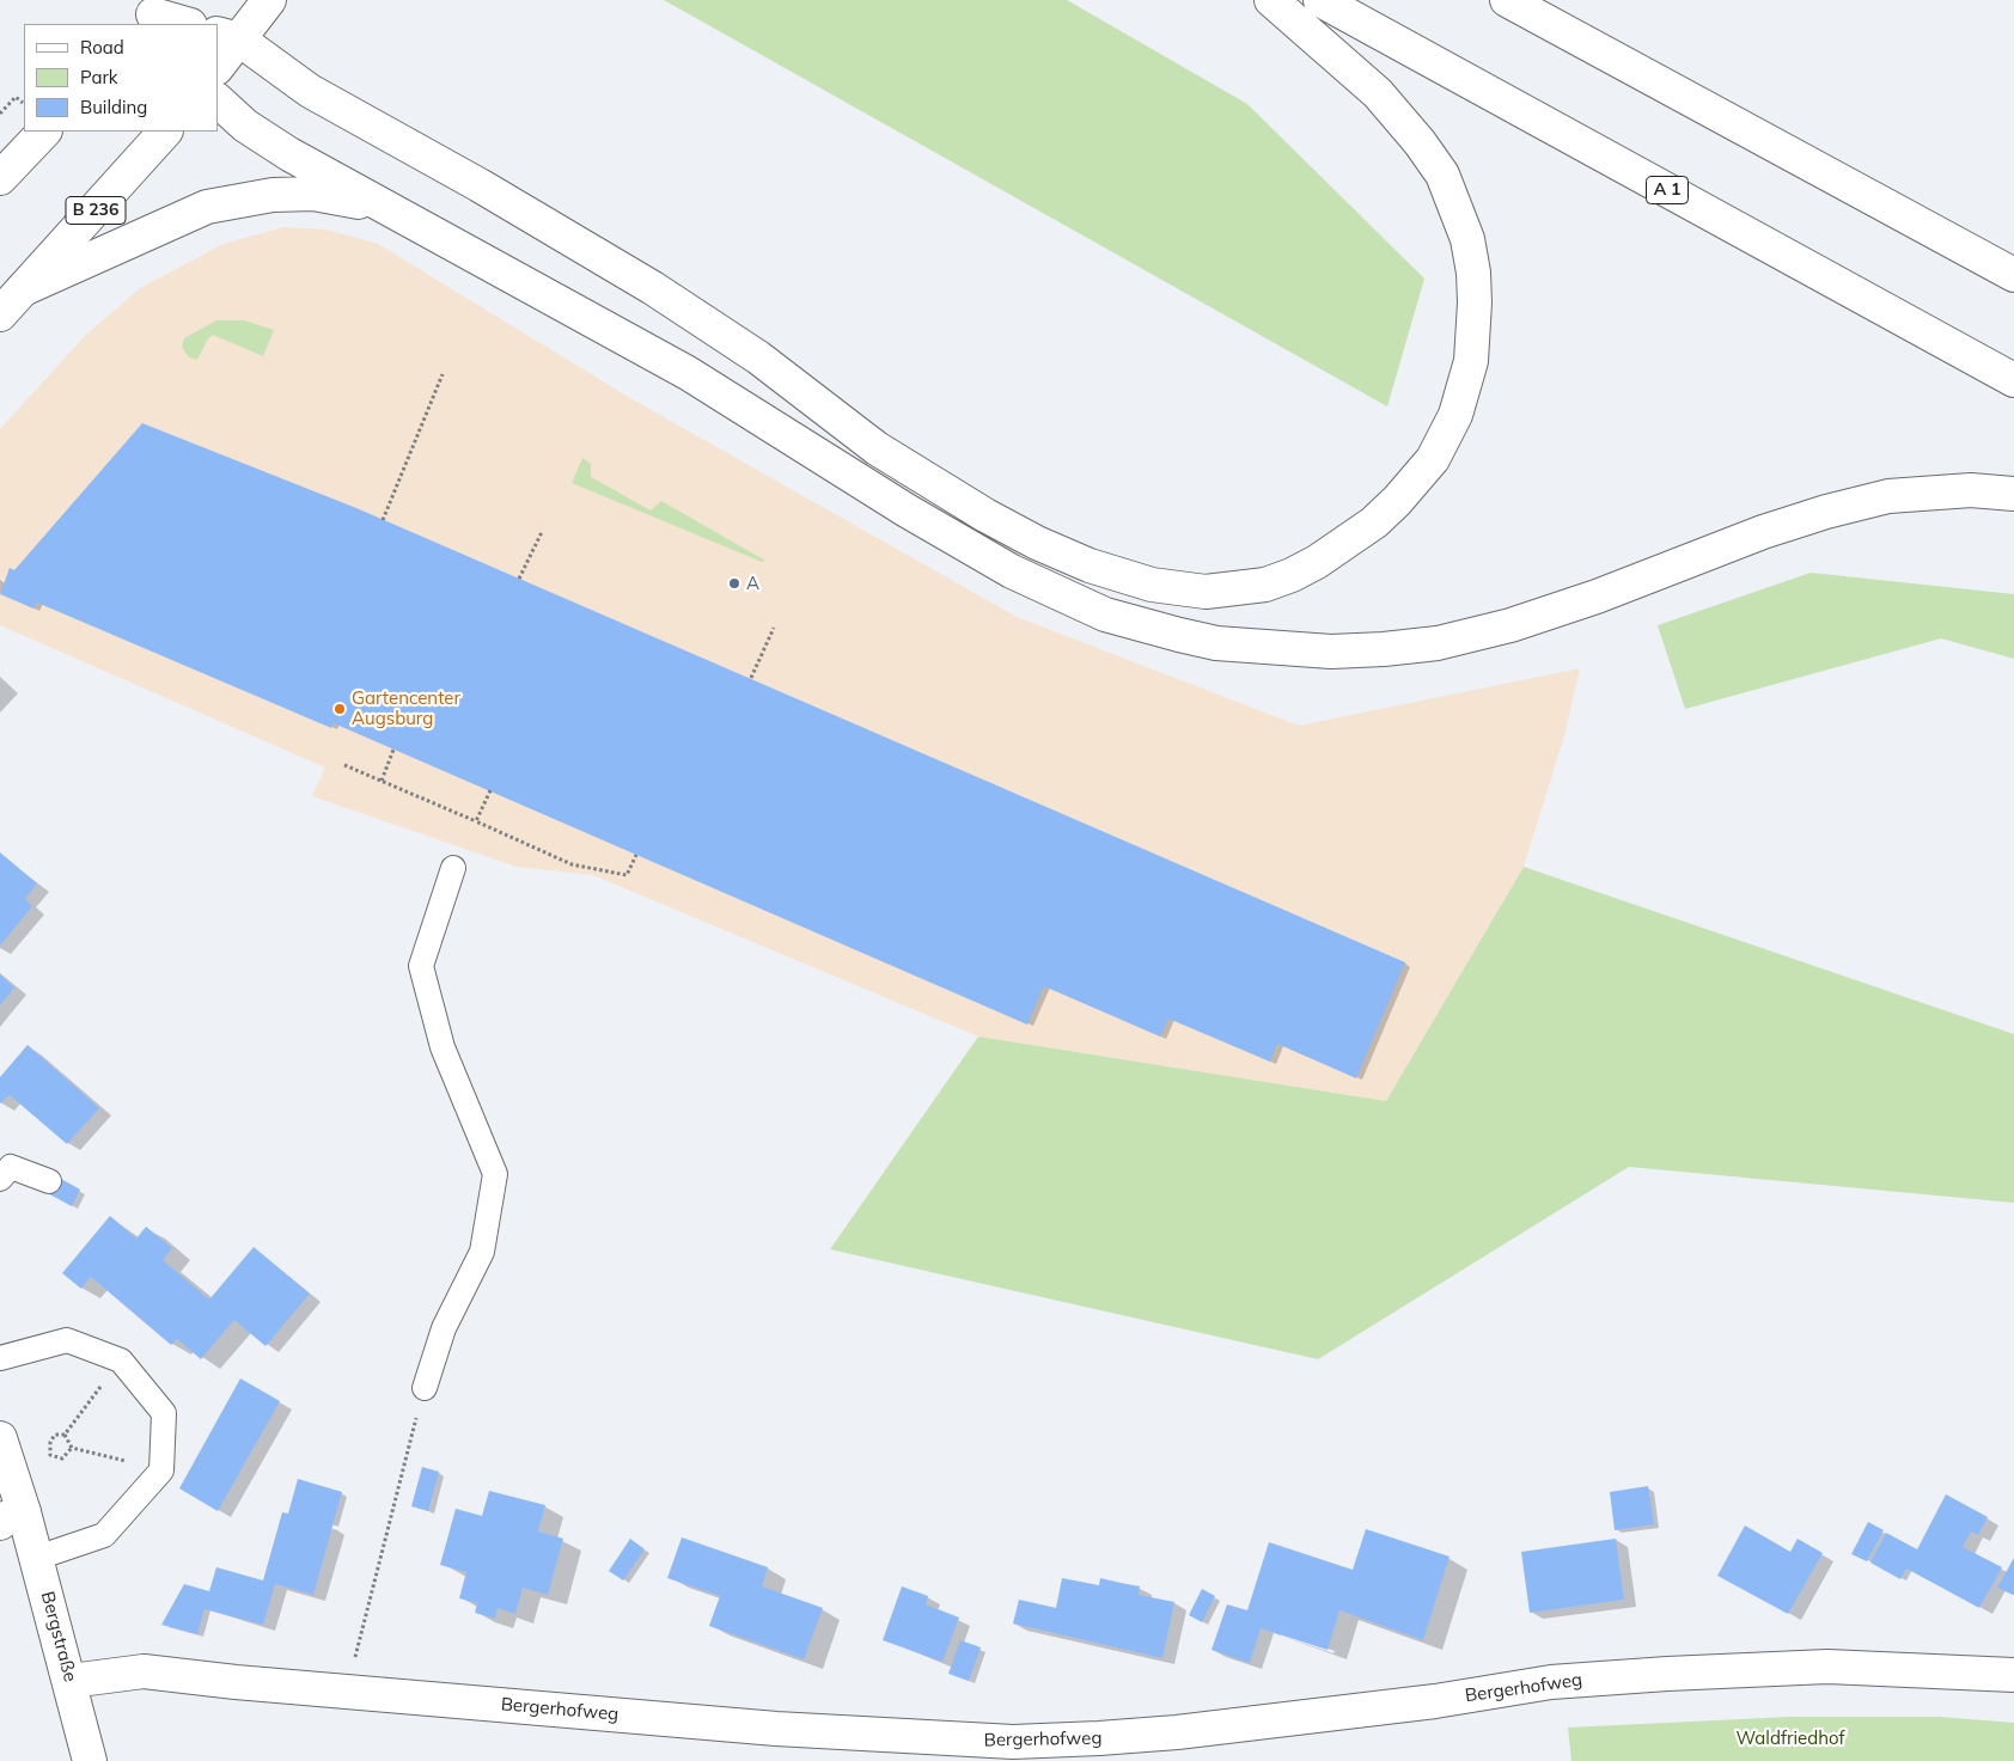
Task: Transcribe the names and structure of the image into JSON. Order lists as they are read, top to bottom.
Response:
{
  "streets": {
    "main road": [
      "A 1",
      "B 236",
      "Bergstraße",
      "Bergerhofweg"
    ]
  },
  "crossings": [
    ["Bergstraße", "Bergerhofweg"]
  ],
  "parks": ["Waldfriedhof"],
  "places": ["A", "Gartencenter Augsburg"],
  "legend": ["Road", "Park", "Building"]
}
